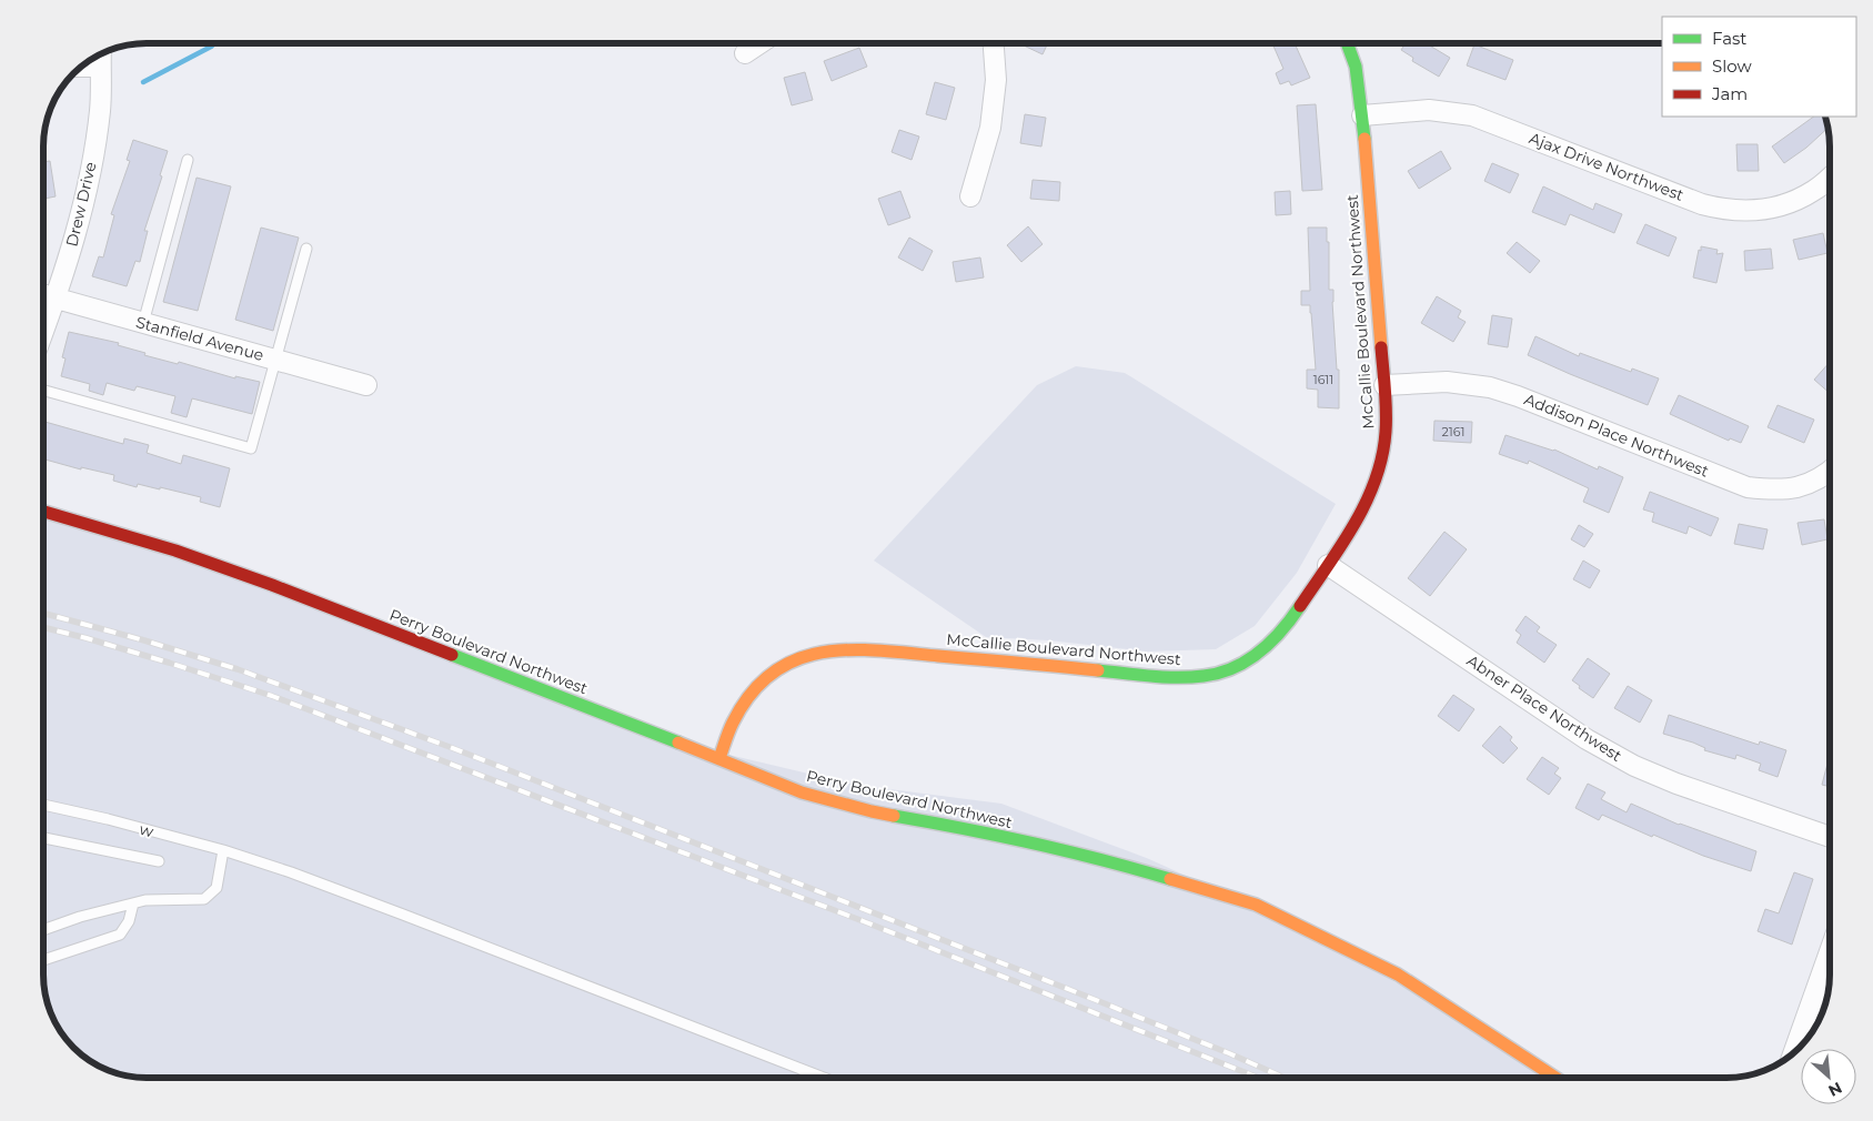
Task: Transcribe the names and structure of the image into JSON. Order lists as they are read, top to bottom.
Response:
{
  "streets": {
    "street": [
      "Ajax Drive Northwest",
      "Drew Drive",
      "McCallie Boulevard Northwest",
      "Stanfield Avenue",
      "Addison Place Northwest",
      "Perry Boulevard Northwest",
      "Abner Place Northwest"
    ],
    "lane": ["w"]
  },
  "crossings": [
    ["Ajax Drive Northwest", "McCallie Boulevard Northwest"],
    ["Drew Drive", "Stanfield Avenue"],
    ["McCallie Boulevard Northwest", "Addison Place Northwest"],
    ["McCallie Boulevard Northwest", "Perry Boulevard Northwest"],
    ["McCallie Boulevard Northwest", "Abner Place Northwest"]
  ],
  "house_numbers": ["1611", "2161"],
  "legend": ["Fast", "Slow", "Jam"],
  "north": "bottom right"
}
